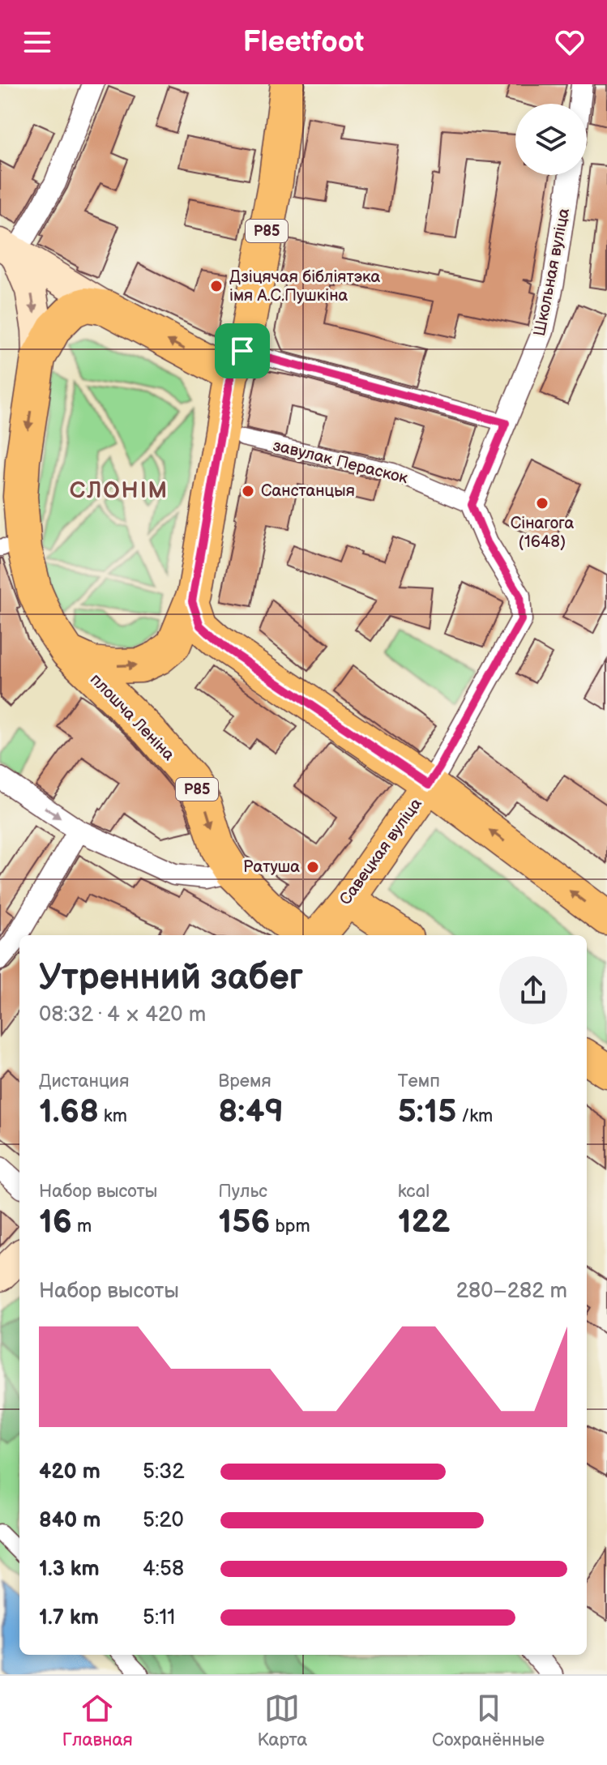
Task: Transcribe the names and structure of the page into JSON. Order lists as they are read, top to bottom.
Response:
{
  "streets": {
    "main road": ["Р85", "плошча Леніна", "Савецкая вуліца"],
    "street": ["Школьная вуліца", "завулак Пераскок"]
  },
  "crossings": [
    ["Р85", "плошча Леніна"],
    ["Школьная вуліца", "завулак Пераскок"],
    ["Школьная вуліца", "Савецкая вуліца"],
    ["завулак Пераскок", "Савецкая вуліца"]
  ],
  "districts": ["СЛОНІМ"],
  "places": [
    "Дзіцячая бібліятэка імя А.С.Пушкіна",
    "Санстанцыя",
    "Сінагога (1648)",
    "Ратуша"
  ],
  "page": {
    "header": "Fleetfoot",
    "heading": ["Утренний забег", "08:32 · 4 × 420 m"],
    "stats": [
      ["Дистанция", "1.68 km"],
      ["Время", "8:49"],
      ["Темп", "5:15 /km"],
      ["Набор высоты", "16 m"],
      ["Пульс", "156 bpm"],
      ["kcal", "122"]
    ],
    "chart": ["Набор высоты", "280–282 m"],
    "list": [
      {
        "name": "420 m",
        "note": "5:32"
      },
      {
        "name": "840 m",
        "note": "5:20"
      },
      {
        "name": "1.3 km",
        "note": "4:58"
      },
      {
        "name": "1.7 km",
        "note": "5:11"
      }
    ],
    "tabs": ["Главная", "Карта", "Сохранённые"]
  }
}
